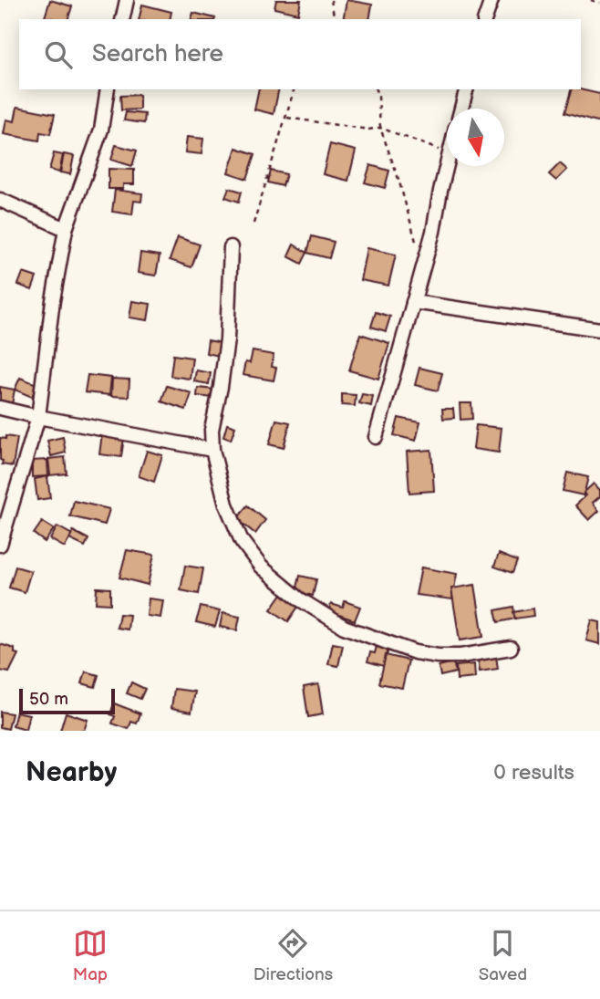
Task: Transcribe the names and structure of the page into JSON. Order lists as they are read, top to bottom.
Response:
{
  "scale_bar": "50 m",
  "north": "bottom",
  "page": {
    "search": "Search here",
    "scale": "50 m",
    "heading": ["Nearby", "0 results"],
    "nav": ["Map", "Directions", "Saved"]
  }
}
